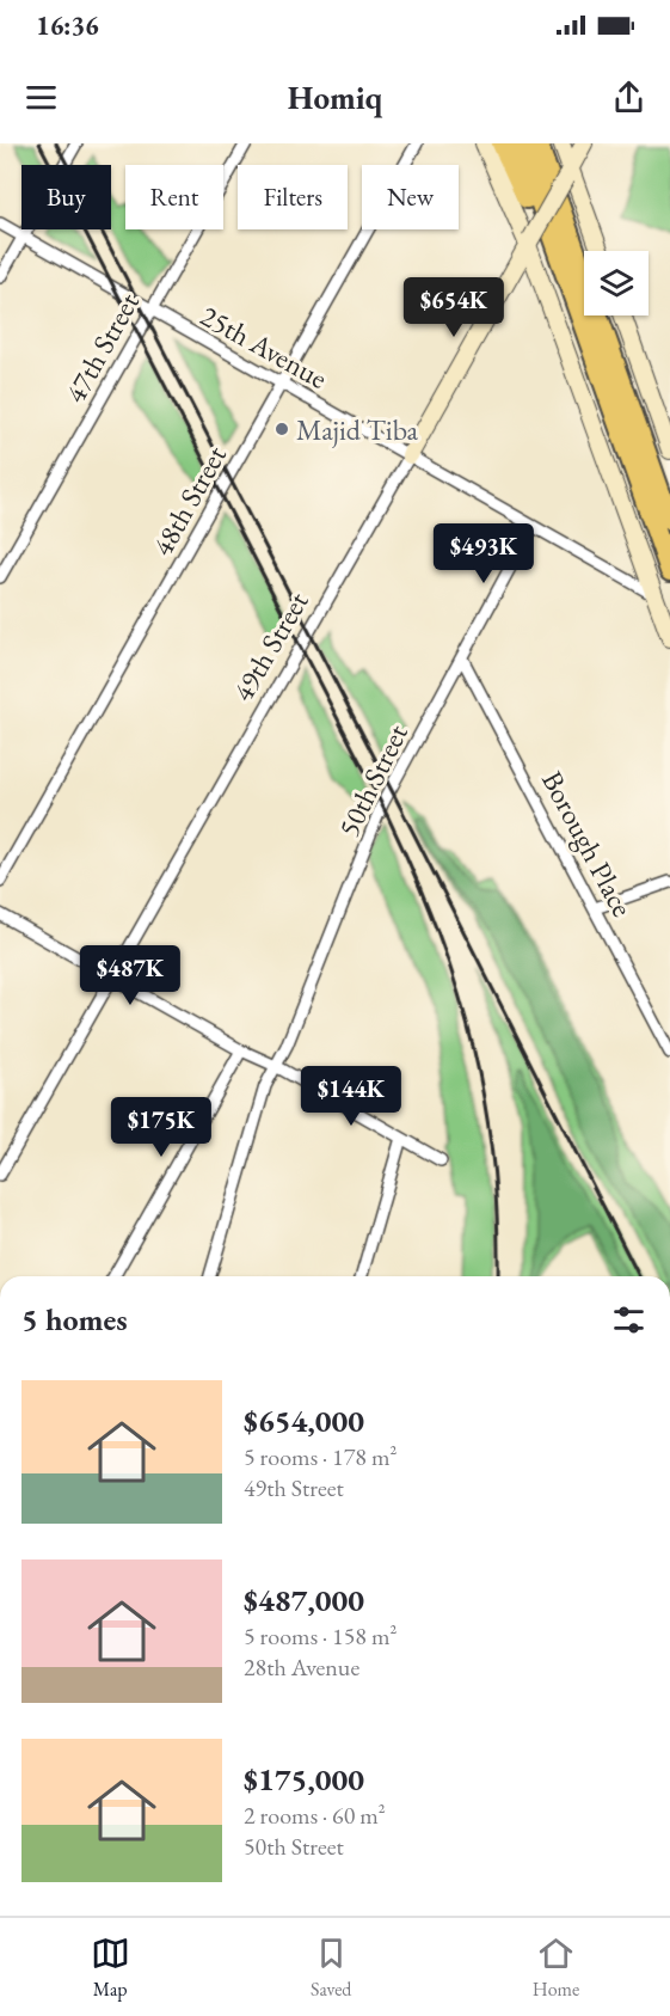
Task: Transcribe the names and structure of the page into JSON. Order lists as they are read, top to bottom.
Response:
{
  "streets": {
    "street": [
      "25th Avenue",
      "47th Street",
      "48th Street",
      "49th Street",
      "50th Street",
      "Borough Place"
    ]
  },
  "crossings": [
    ["25th Avenue", "47th Street"],
    ["25th Avenue", "48th Street"],
    ["25th Avenue", "49th Street"],
    ["25th Avenue", "50th Street"],
    ["50th Street", "Borough Place"]
  ],
  "places": ["Majid Tiba"],
  "page": {
    "status": "16:36",
    "header": "Homiq",
    "chip": [
      "Buy",
      "Rent",
      "Filters",
      "New"
    ],
    "price": [
      "$654K",
      "$493K",
      "$487K",
      "$144K",
      "$175K"
    ],
    "heading": "5 homes",
    "list": [
      {
        "name": "$654,000",
        "note": "5 rooms · 178 m² · 49th Street"
      },
      {
        "name": "$487,000",
        "note": "5 rooms · 158 m² · 28th Avenue"
      },
      {
        "name": "$175,000",
        "note": "2 rooms · 60 m² · 50th Street"
      }
    ],
    "tabs": ["Map", "Saved", "Home"]
  }
}
